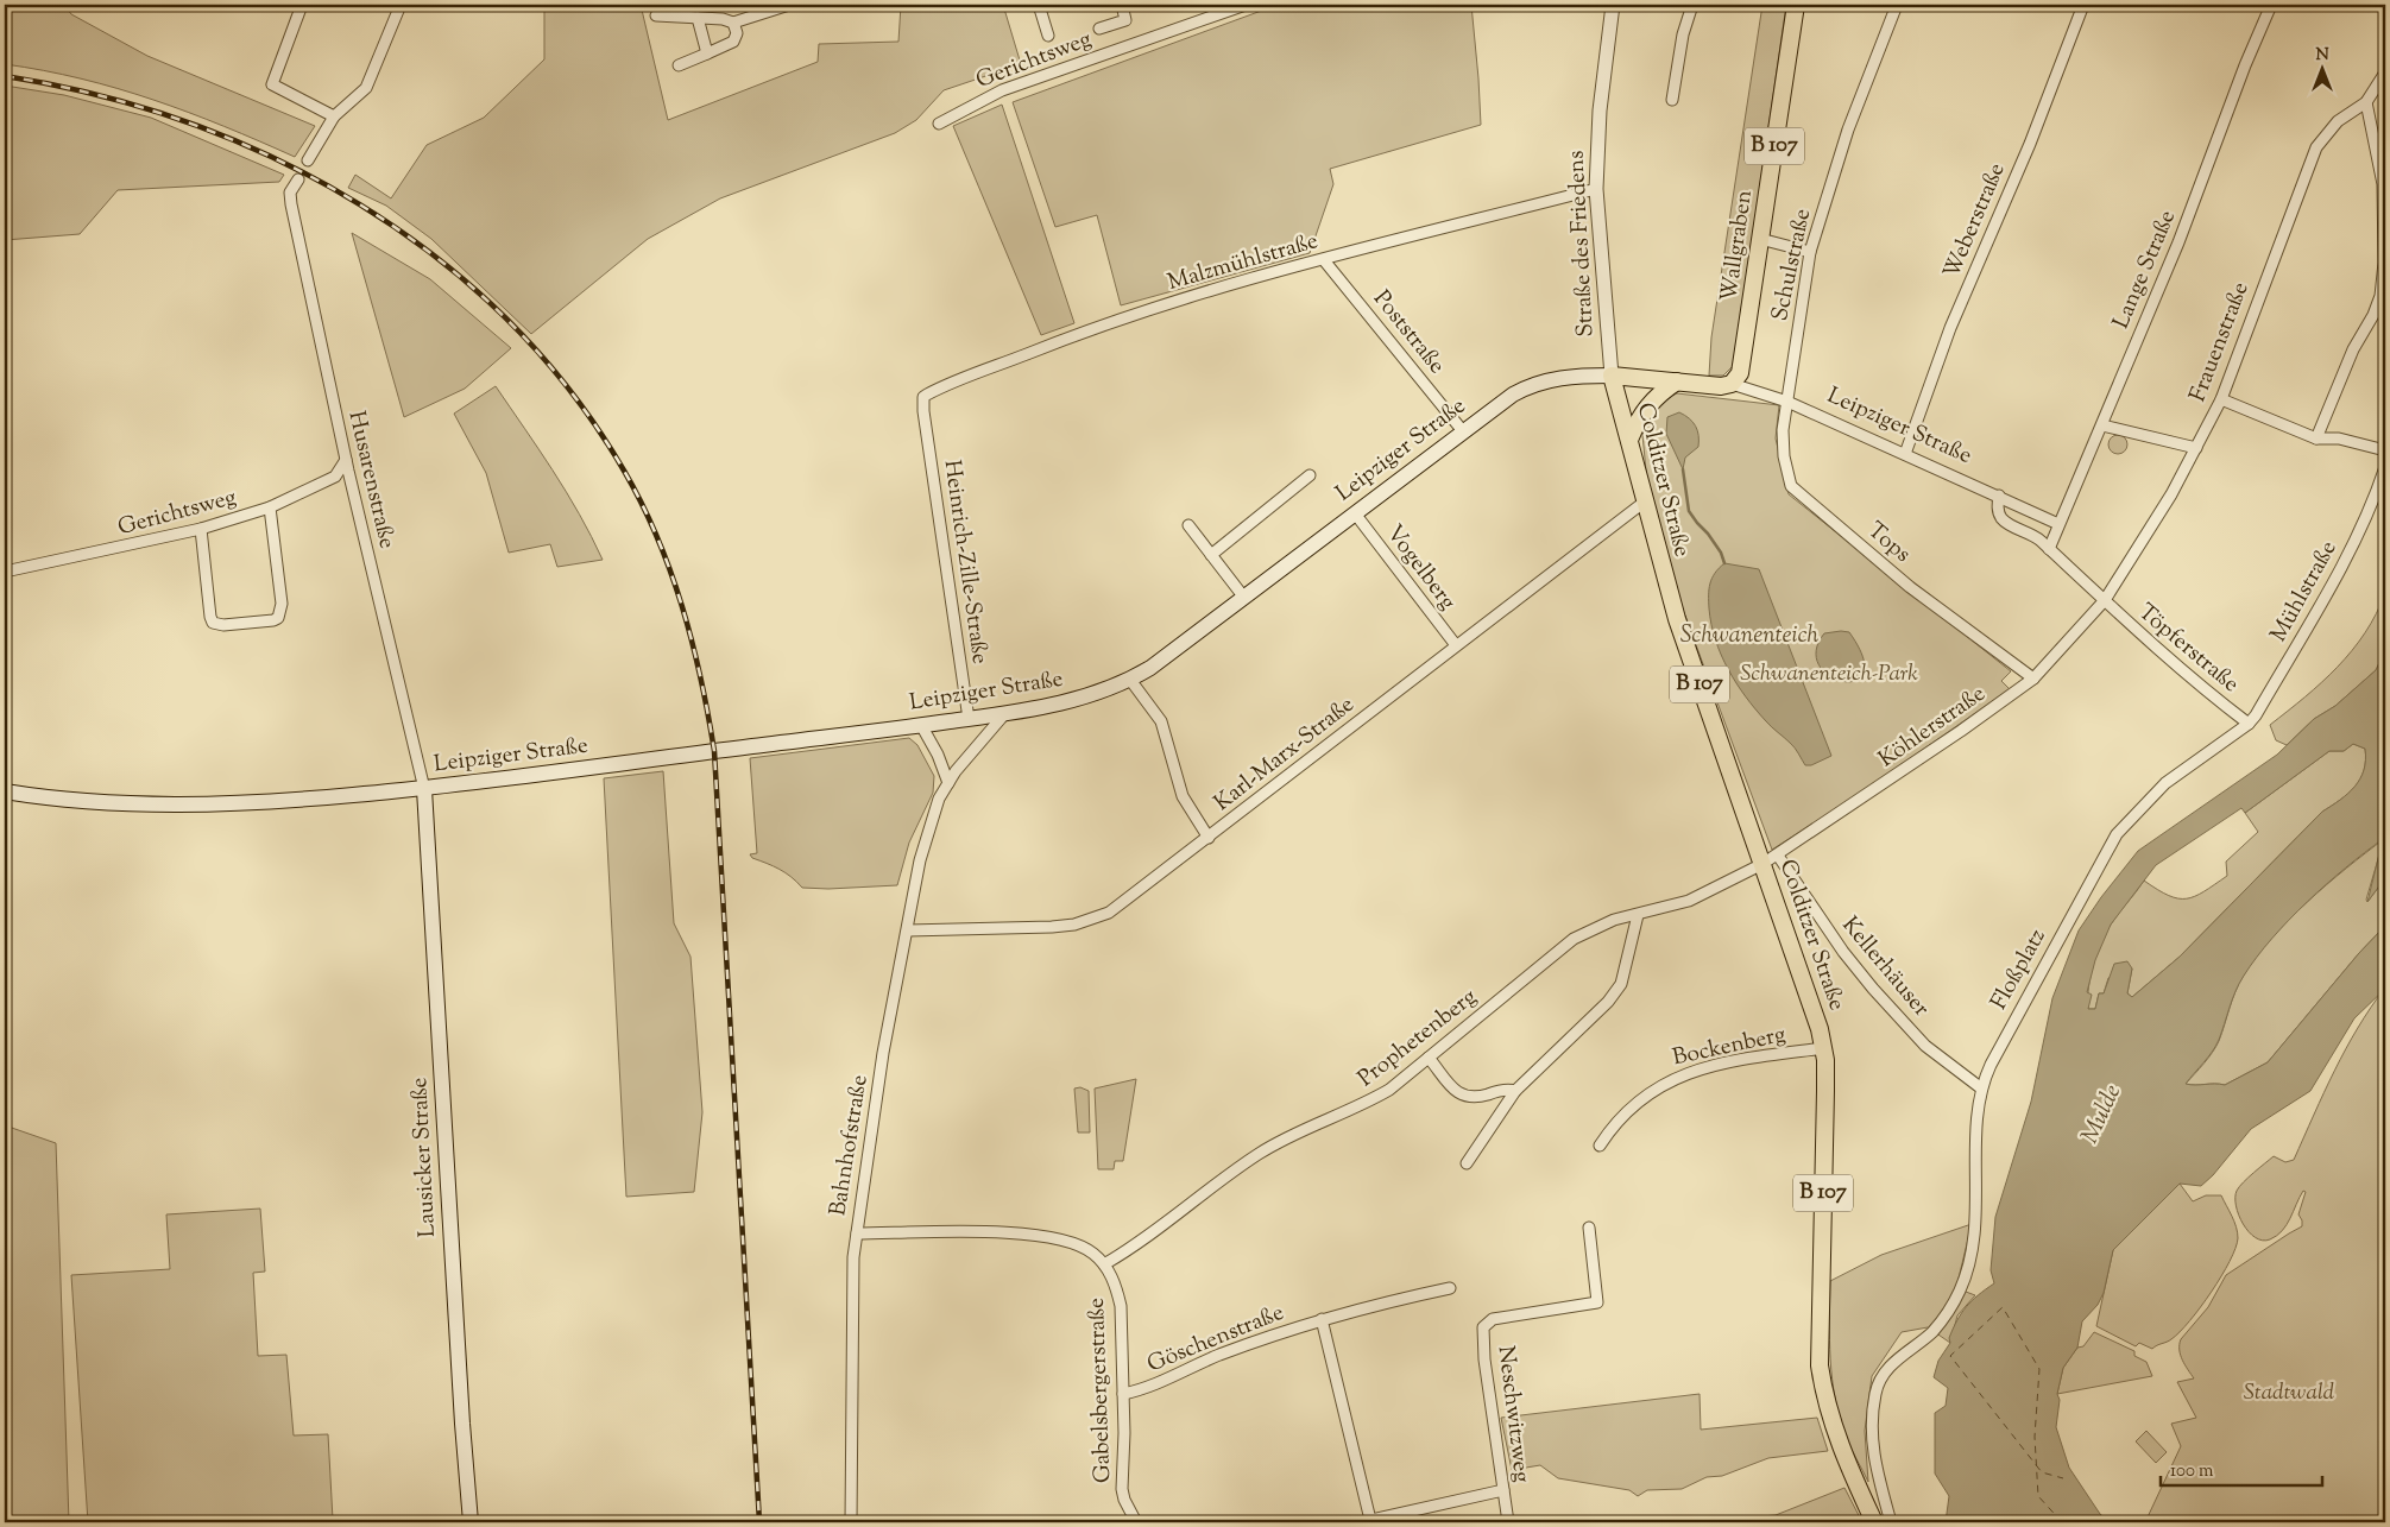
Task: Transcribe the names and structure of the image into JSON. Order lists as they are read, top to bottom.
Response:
{
  "streets": {
    "main road": [
      "B 107",
      "Wallgraben",
      "Leipziger Straße",
      "Colditzer Straße",
      "Lausicker Straße"
    ],
    "street": [
      "Gerichtsweg",
      "Weberstraße",
      "Straße des Friedens",
      "Malzmühlstraße",
      "Schulstraße",
      "Lange Straße",
      "Poststraße",
      "Frauenstraße",
      "Husarenstraße",
      "Tops",
      "Heinrich-Zille-Straße",
      "Vogelberg",
      "Mühlstraße",
      "Töpferstraße",
      "Köhlerstraße",
      "Karl-Marx-Straße",
      "Kellerhäuser",
      "Floßplatz",
      "Prophetenberg",
      "Bockenberg",
      "Bahnhofstraße",
      "Göschenstraße",
      "Gabelsbergerstraße",
      "Neschwitzweg"
    ]
  },
  "crossings": [
    ["Gerichtsweg", "Husarenstraße"],
    ["Weberstraße", "Leipziger Straße"],
    ["Straße des Friedens", "Malzmühlstraße"],
    ["Straße des Friedens", "Leipziger Straße"],
    ["Straße des Friedens", "Colditzer Straße"],
    ["Wallgraben", "Leipziger Straße"],
    ["Malzmühlstraße", "Poststraße"],
    ["Malzmühlstraße", "Heinrich-Zille-Straße"],
    ["Schulstraße", "Leipziger Straße"],
    ["Schulstraße", "Tops"],
    ["Lange Straße", "Leipziger Straße"],
    ["Poststraße", "Leipziger Straße"],
    ["Frauenstraße", "Töpferstraße"],
    ["Frauenstraße", "Köhlerstraße"],
    ["Leipziger Straße", "Husarenstraße"],
    ["Leipziger Straße", "Colditzer Straße"],
    ["Leipziger Straße", "Tops"],
    ["Leipziger Straße", "Heinrich-Zille-Straße"],
    ["Leipziger Straße", "Vogelberg"],
    ["Leipziger Straße", "Bahnhofstraße"],
    ["Leipziger Straße", "Lausicker Straße"],
    ["Husarenstraße", "Lausicker Straße"],
    ["Colditzer Straße", "Köhlerstraße"],
    ["Colditzer Straße", "Karl-Marx-Straße"],
    ["Colditzer Straße", "Kellerhäuser"],
    ["Colditzer Straße", "Prophetenberg"],
    ["Colditzer Straße", "Bockenberg"],
    ["Tops", "Köhlerstraße"],
    ["Vogelberg", "Karl-Marx-Straße"],
    ["Mühlstraße", "Töpferstraße"],
    ["Mühlstraße", "Floßplatz"],
    ["Töpferstraße", "Köhlerstraße"],
    ["Töpferstraße", "Floßplatz"],
    ["Köhlerstraße", "Kellerhäuser"],
    ["Köhlerstraße", "Prophetenberg"],
    ["Karl-Marx-Straße", "Bahnhofstraße"],
    ["Kellerhäuser", "Floßplatz"],
    ["Kellerhäuser", "Prophetenberg"],
    ["Prophetenberg", "Gabelsbergerstraße"],
    ["Bahnhofstraße", "Gabelsbergerstraße"],
    ["Göschenstraße", "Gabelsbergerstraße"]
  ],
  "water": ["Schwanenteich", "Mulde"],
  "parks": ["Schwanenteich-Park", "Stadtwald"],
  "scale_bar": "100 m",
  "north": "top"
}
